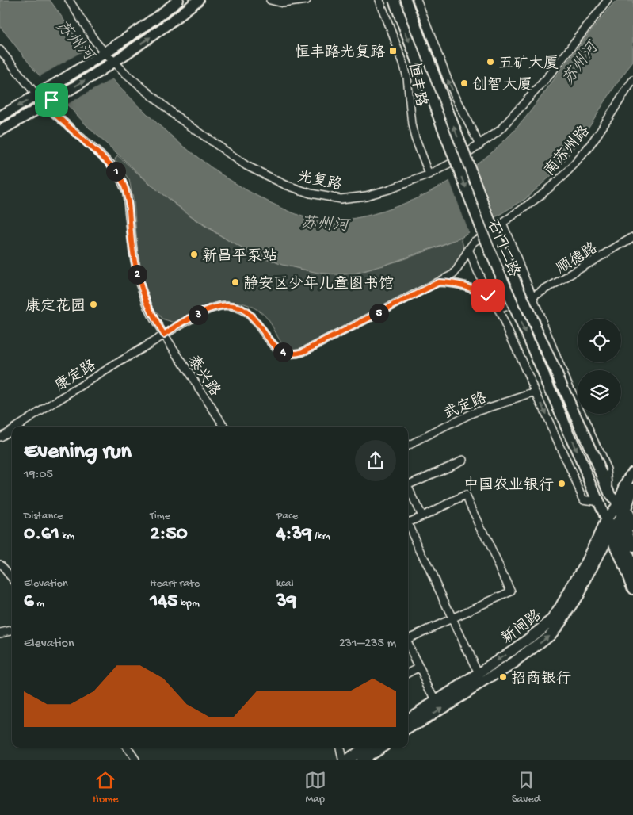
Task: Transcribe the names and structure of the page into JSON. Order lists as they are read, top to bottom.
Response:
{
  "streets": {
    "main road": ["石门二路", "新闸路"],
    "street": [
      "恒丰路",
      "南苏州路",
      "光复路",
      "顺德路",
      "康定路",
      "泰兴路",
      "武定路"
    ]
  },
  "crossings": [
    ["恒丰路", "光复路"],
    ["南苏州路", "石门二路"],
    ["南苏州路", "康定路"],
    ["石门二路", "顺德路"],
    ["石门二路", "新闸路"],
    ["康定路", "泰兴路"]
  ],
  "water": ["苏州河"],
  "places": {
    "transit": ["恒丰路光复路"],
    "other": [
      "五矿大厦",
      "创智大厦",
      "新昌平泵站",
      "静安区少年儿童图书馆",
      "康定花园",
      "中国农业银行",
      "招商银行"
    ]
  },
  "page": {
    "pins": [
      "1",
      "2",
      "5",
      "3",
      "4"
    ],
    "heading": ["Evening run", "19:05"],
    "stats": [
      ["Distance", "0.61 km"],
      ["Time", "2:50"],
      ["Pace", "4:39 /km"],
      ["Elevation", "6 m"],
      ["Heart rate", "145 bpm"],
      ["kcal", "39"]
    ],
    "chart": ["Elevation", "231–235 m"],
    "tabs": ["Home", "Map", "Saved"]
  }
}
